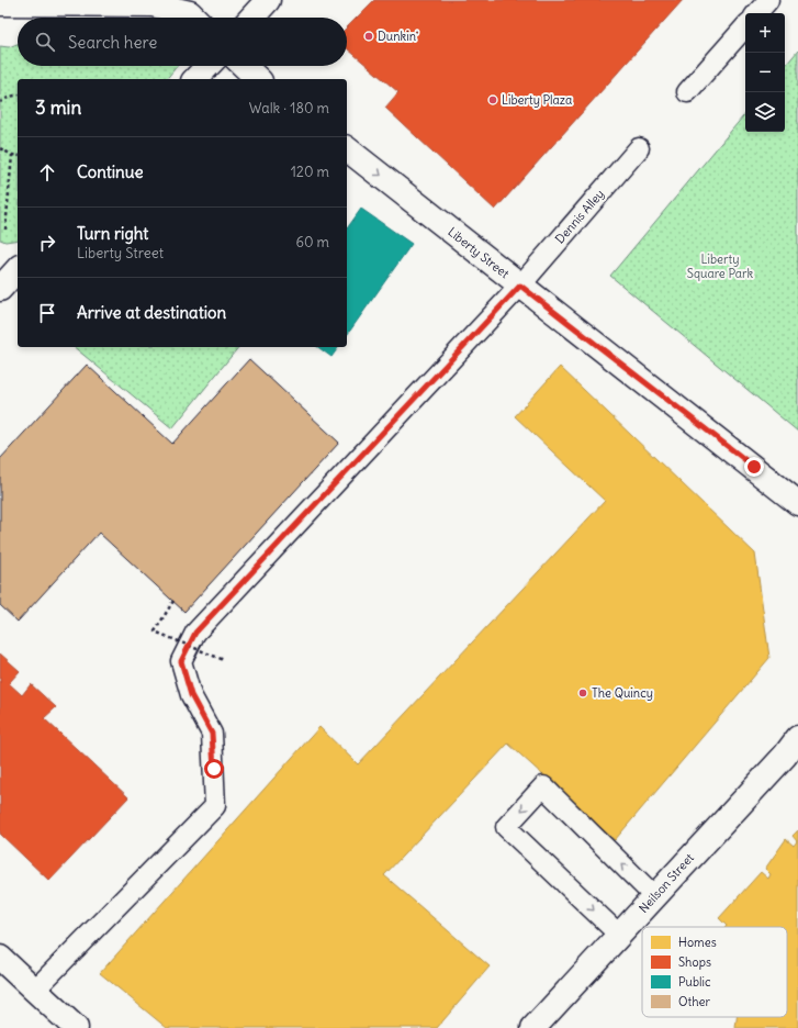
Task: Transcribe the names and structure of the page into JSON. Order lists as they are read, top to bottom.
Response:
{
  "streets": {
    "street": ["Liberty Street", "Neilson Street"],
    "lane": ["Dennis Alley"]
  },
  "crossings": [
    ["Dennis Alley", "Liberty Street"]
  ],
  "one_way": ["Liberty Street"],
  "parks": ["Liberty Square Park"],
  "places": ["Dunkin'", "Liberty Plaza", "The Quincy"],
  "legend": [
    "Homes",
    "Shops",
    "Public",
    "Other"
  ],
  "page": {
    "map_buttons": ["+", "−"],
    "search": "Search here",
    "heading": ["3 min", "Walk · 180 m"],
    "list": [
      ["Continue", "120 m"],
      ["Turn right", "Liberty Street", "60 m"],
      "Arrive at destination"
    ]
  }
}
